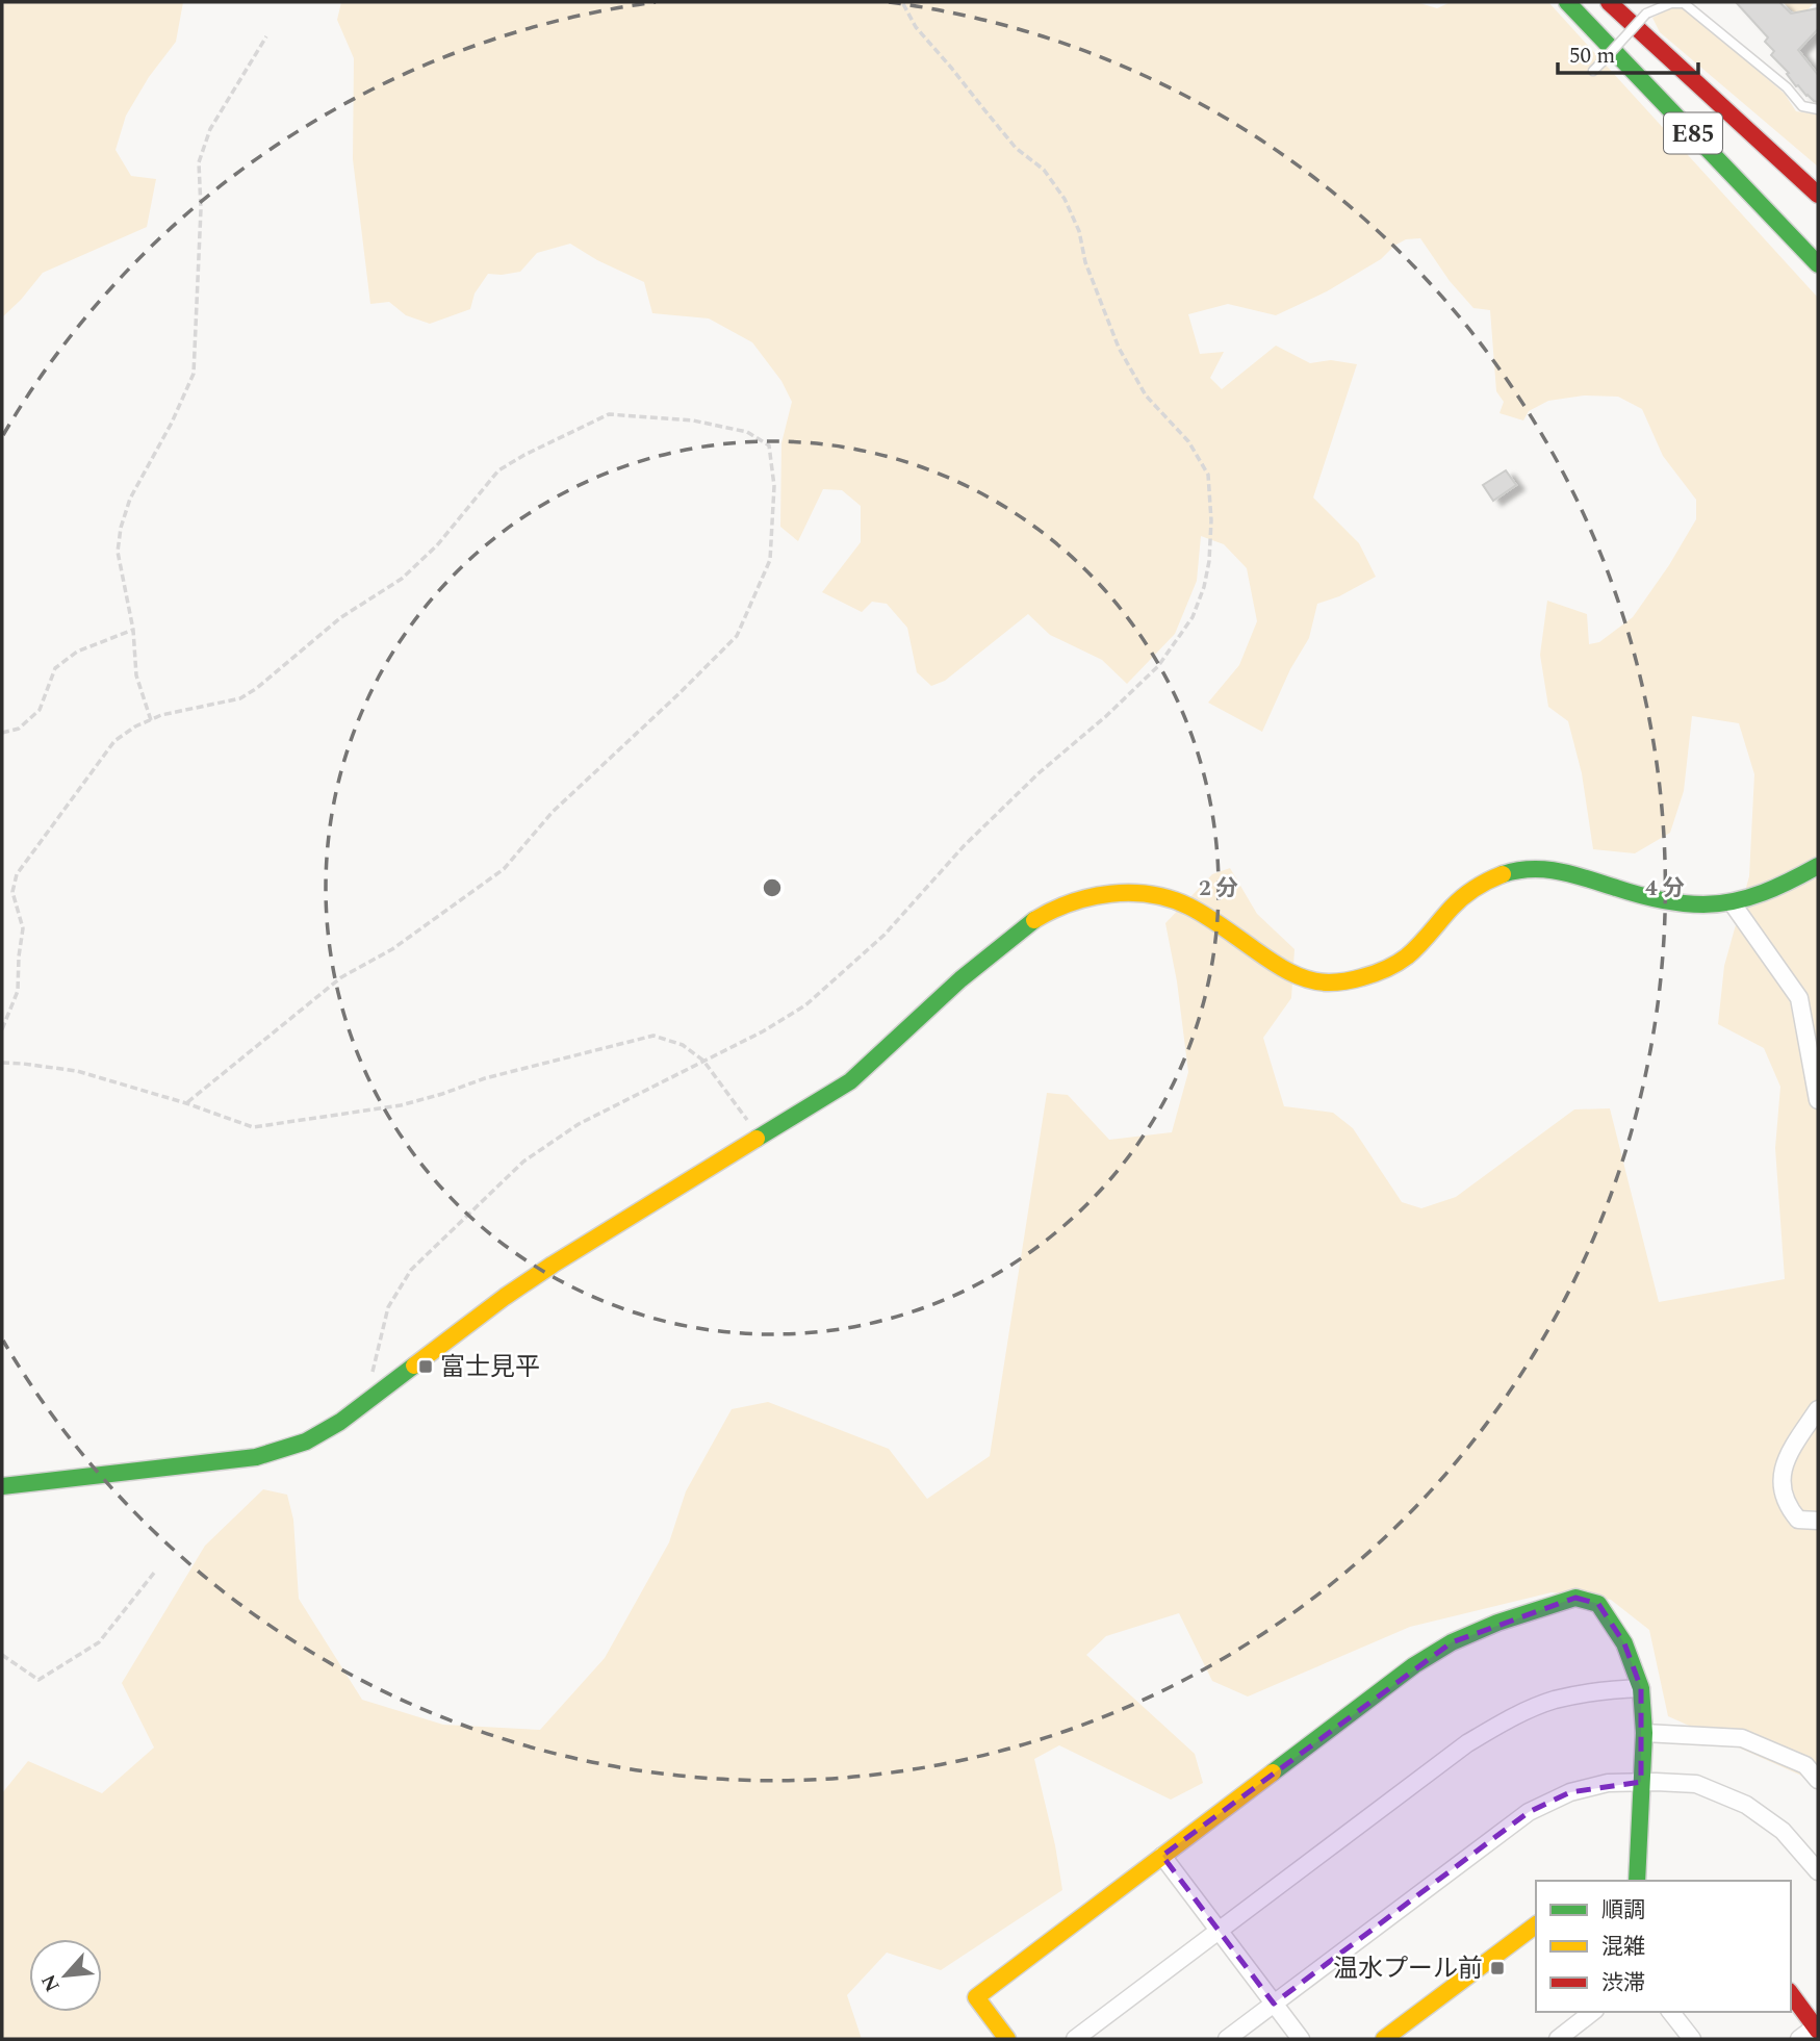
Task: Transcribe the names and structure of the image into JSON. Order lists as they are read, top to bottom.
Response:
{
  "streets": {
    "main road": ["E85"]
  },
  "places": {
    "transit": ["富士見平", "温水プール前"]
  },
  "legend": ["順調", "混雑", "渋滞"],
  "scale_bar": "50 m",
  "north": "bottom left",
  "rings": ["2 分", "4 分"]
}
